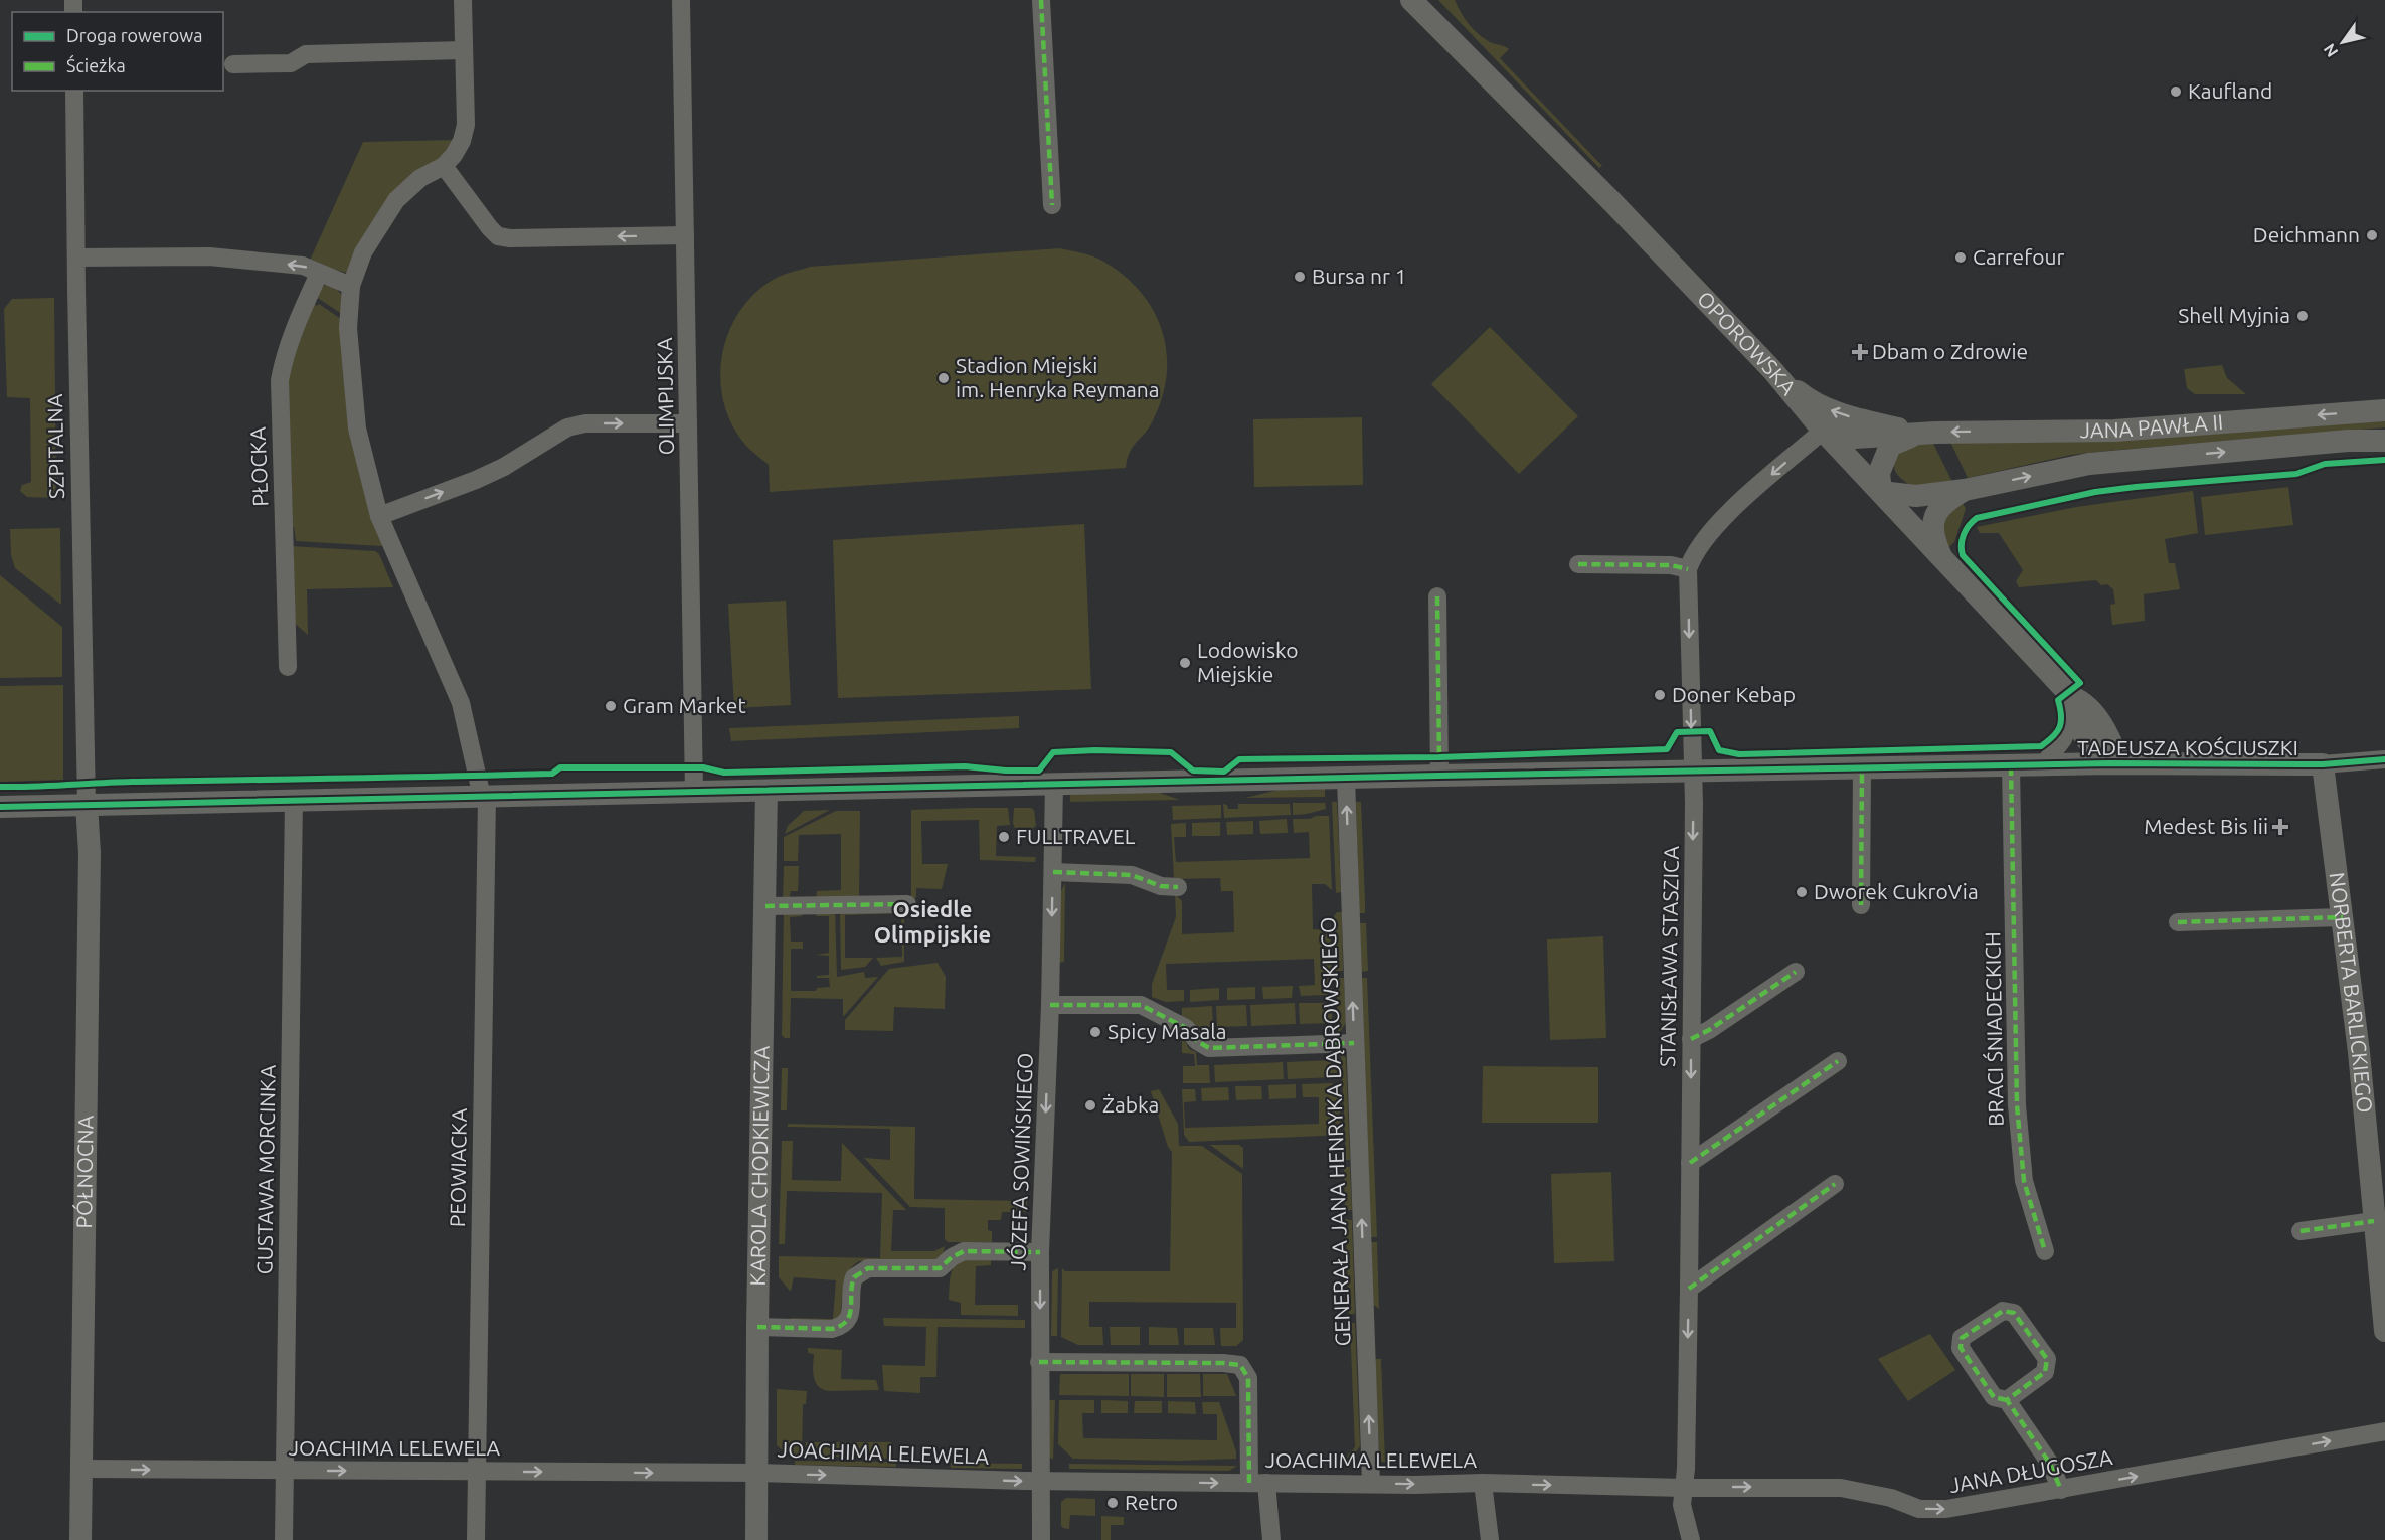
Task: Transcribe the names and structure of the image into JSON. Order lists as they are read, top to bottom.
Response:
{
  "streets": {
    "street": [
      "OPOROWSKA",
      "OLIMPIJSKA",
      "JANA PAWŁA II",
      "SZPITALNA",
      "PŁOCKA",
      "TADEUSZA KOŚCIUSZKI",
      "STANISŁAWA STASZICA",
      "NORBERTA BARLICKIEGO",
      "BRACI ŚNIADECKICH",
      "GENERAŁA JANA HENRYKA DĄBROWSKIEGO",
      "JÓZEFA SOWIŃSKIEGO",
      "KAROLA CHODKIEWICZA",
      "PEOWIACKA",
      "GUSTAWA MORCINKA",
      "PÓŁNOCNA",
      "JOACHIMA LELEWELA",
      "JANA DŁUGOSZA"
    ]
  },
  "crossings": [
    ["OPOROWSKA", "JANA PAWŁA II"],
    ["OPOROWSKA", "TADEUSZA KOŚCIUSZKI"],
    ["OPOROWSKA", "STANISŁAWA STASZICA"],
    ["OLIMPIJSKA", "TADEUSZA KOŚCIUSZKI"],
    ["JANA PAWŁA II", "STANISŁAWA STASZICA"],
    ["SZPITALNA", "TADEUSZA KOŚCIUSZKI"],
    ["SZPITALNA", "PÓŁNOCNA"],
    ["TADEUSZA KOŚCIUSZKI", "STANISŁAWA STASZICA"],
    ["TADEUSZA KOŚCIUSZKI", "NORBERTA BARLICKIEGO"],
    ["TADEUSZA KOŚCIUSZKI", "BRACI ŚNIADECKICH"],
    ["TADEUSZA KOŚCIUSZKI", "GENERAŁA JANA HENRYKA DĄBROWSKIEGO"],
    ["TADEUSZA KOŚCIUSZKI", "JÓZEFA SOWIŃSKIEGO"],
    ["TADEUSZA KOŚCIUSZKI", "KAROLA CHODKIEWICZA"],
    ["TADEUSZA KOŚCIUSZKI", "PEOWIACKA"],
    ["TADEUSZA KOŚCIUSZKI", "GUSTAWA MORCINKA"],
    ["TADEUSZA KOŚCIUSZKI", "PÓŁNOCNA"],
    ["STANISŁAWA STASZICA", "JOACHIMA LELEWELA"],
    ["STANISŁAWA STASZICA", "JANA DŁUGOSZA"],
    ["GENERAŁA JANA HENRYKA DĄBROWSKIEGO", "JOACHIMA LELEWELA"],
    ["JÓZEFA SOWIŃSKIEGO", "JOACHIMA LELEWELA"],
    ["KAROLA CHODKIEWICZA", "JOACHIMA LELEWELA"],
    ["PEOWIACKA", "JOACHIMA LELEWELA"],
    ["GUSTAWA MORCINKA", "JOACHIMA LELEWELA"],
    ["PÓŁNOCNA", "JOACHIMA LELEWELA"],
    ["JOACHIMA LELEWELA", "JANA DŁUGOSZA"]
  ],
  "one_way": [
    "STANISŁAWA STASZICA",
    "GENERAŁA JANA HENRYKA DĄBROWSKIEGO",
    "JÓZEFA SOWIŃSKIEGO",
    "JOACHIMA LELEWELA",
    "JANA DŁUGOSZA"
  ],
  "districts": ["Osiedle Olimpijskie"],
  "places": {
    "other": [
      "Kaufland",
      "Deichmann",
      "Carrefour",
      "Bursa nr 1",
      "Shell Myjnia",
      "Stadion Miejski im. Henryka Reymana",
      "Lodowisko Miejskie",
      "Doner Kebap",
      "Gram Market",
      "FULLTRAVEL",
      "Dworek CukroVia",
      "Spicy Masala",
      "Żabka",
      "Retro"
    ],
    "health": ["Dbam o Zdrowie", "Medest Bis Iii"]
  },
  "legend": ["Droga rowerowa", "Ścieżka"],
  "north": "bottom left"
}
